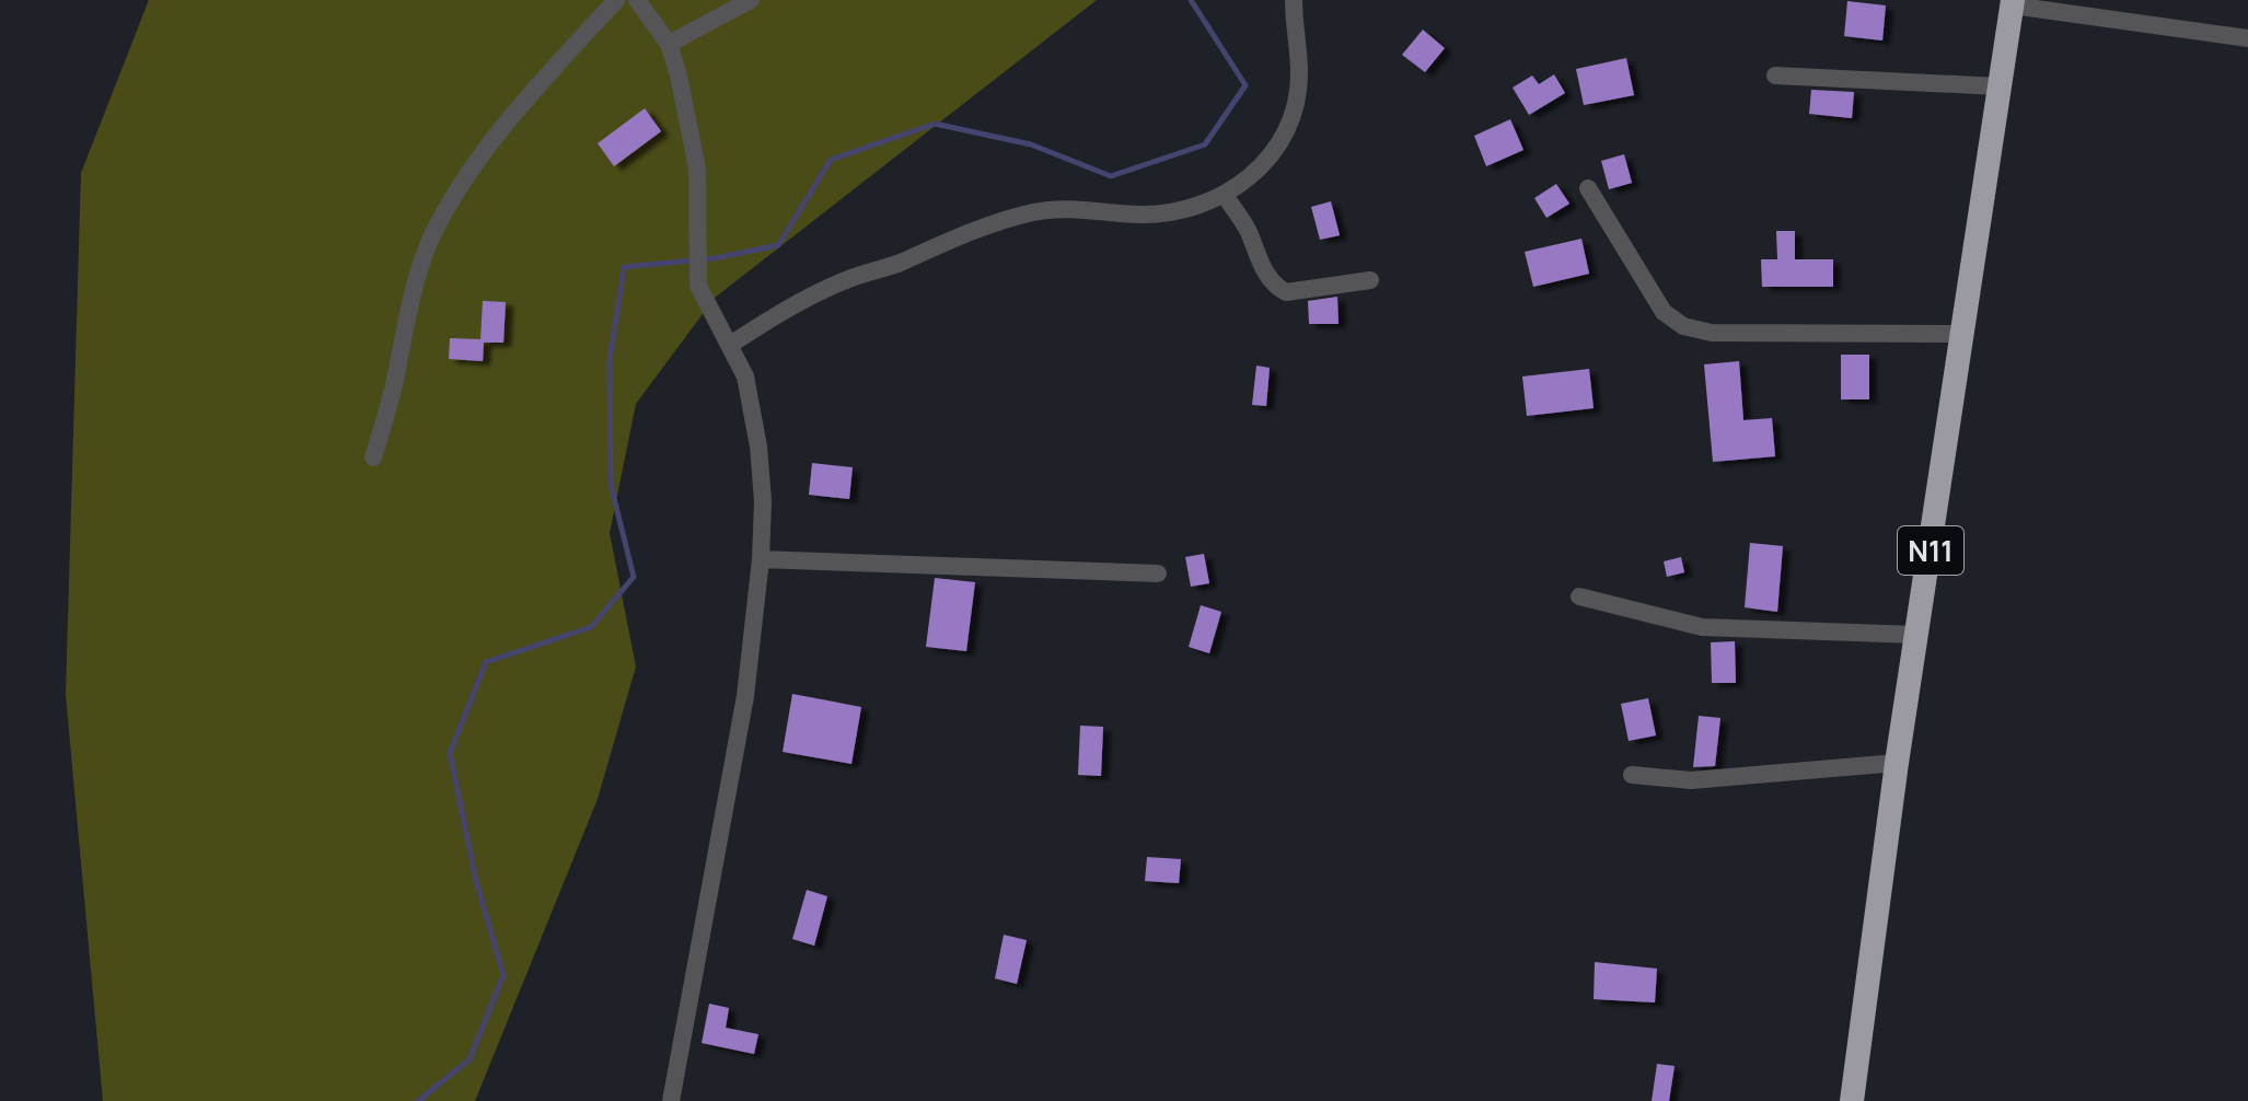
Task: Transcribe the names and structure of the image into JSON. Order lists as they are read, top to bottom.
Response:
{
  "streets": {
    "highway": ["N11"]
  }
}
